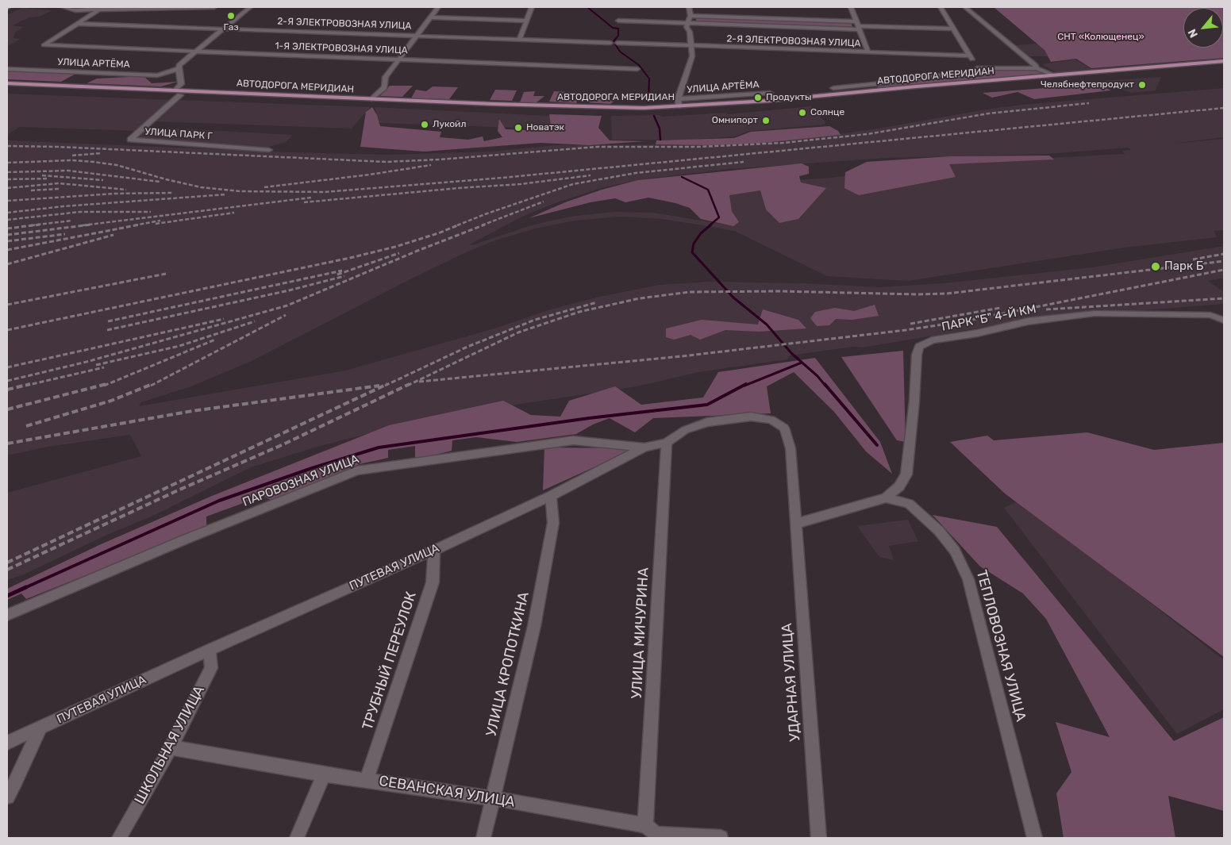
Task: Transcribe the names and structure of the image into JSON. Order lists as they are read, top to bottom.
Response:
{
  "streets": {
    "main road": ["АВТОДОРОГА МЕРИДИАН"],
    "street": [
      "2-Я ЭЛЕКТРОВОЗНАЯ УЛИЦА",
      "1-Я ЭЛЕКТРОВОЗНАЯ УЛИЦА",
      "УЛИЦА АРТЁМА",
      "УЛИЦА ПАРК Г",
      "ПАРК \"Б\" 4-Й КМ",
      "ПАРОВОЗНАЯ УЛИЦА",
      "ПУТЕВАЯ УЛИЦА",
      "УЛИЦА МИЧУРИНА",
      "ТЕПЛОВОЗНАЯ УЛИЦА",
      "ТРУБНЫЙ ПЕРЕУЛОК",
      "УЛИЦА КРОПОТКИНА",
      "УДАРНАЯ УЛИЦА",
      "ШКОЛЬНАЯ УЛИЦА",
      "СЕВАНСКАЯ УЛИЦА"
    ]
  },
  "crossings": [
    ["2-Я ЭЛЕКТРОВОЗНАЯ УЛИЦА", "1-Я ЭЛЕКТРОВОЗНАЯ УЛИЦА"],
    ["АВТОДОРОГА МЕРИДИАН", "УЛИЦА ПАРК Г"],
    ["ПАРК \"Б\" 4-Й КМ", "ТЕПЛОВОЗНАЯ УЛИЦА"],
    ["ПАРОВОЗНАЯ УЛИЦА", "ПУТЕВАЯ УЛИЦА"],
    ["ПУТЕВАЯ УЛИЦА", "УЛИЦА МИЧУРИНА"],
    ["ПУТЕВАЯ УЛИЦА", "ТРУБНЫЙ ПЕРЕУЛОК"],
    ["ПУТЕВАЯ УЛИЦА", "УЛИЦА КРОПОТКИНА"],
    ["ПУТЕВАЯ УЛИЦА", "УДАРНАЯ УЛИЦА"],
    ["ПУТЕВАЯ УЛИЦА", "ШКОЛЬНАЯ УЛИЦА"],
    ["УЛИЦА МИЧУРИНА", "СЕВАНСКАЯ УЛИЦА"],
    ["ТРУБНЫЙ ПЕРЕУЛОК", "СЕВАНСКАЯ УЛИЦА"],
    ["УЛИЦА КРОПОТКИНА", "СЕВАНСКАЯ УЛИЦА"],
    ["ШКОЛЬНАЯ УЛИЦА", "СЕВАНСКАЯ УЛИЦА"]
  ],
  "parks": ["СНТ «Колющенец»"],
  "places": [
    "Газ",
    "Челябнефтепродукт",
    "Продукты",
    "Солнце",
    "Омнипорт",
    "Лукойл",
    "Новатэк",
    "Парк Б"
  ],
  "north": "bottom left"
}
